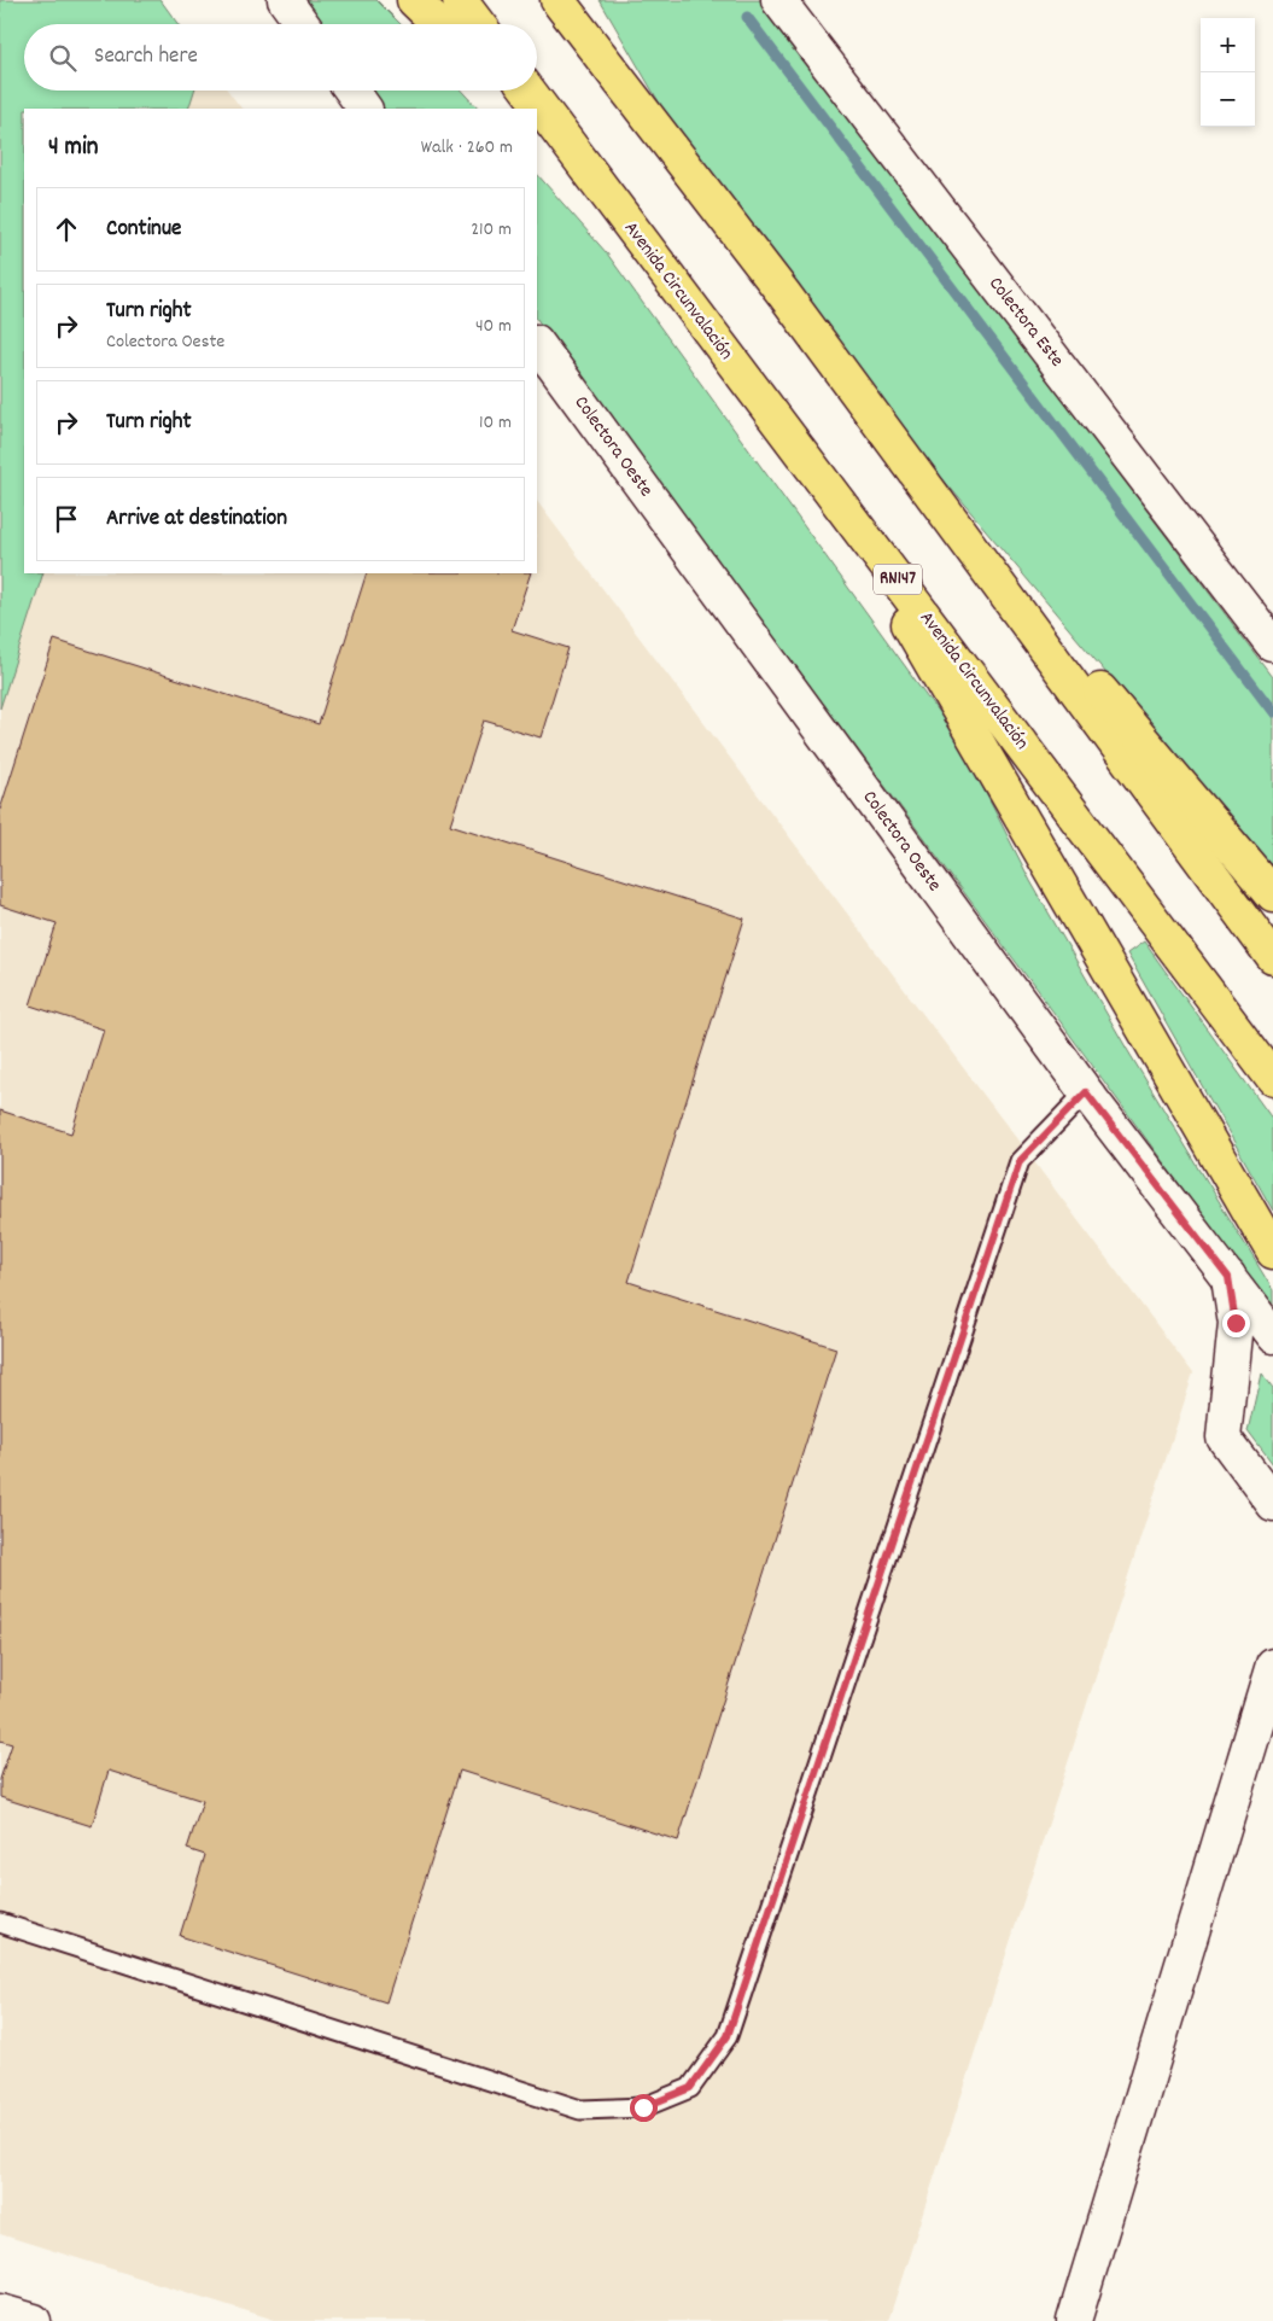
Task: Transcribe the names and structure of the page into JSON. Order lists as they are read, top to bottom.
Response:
{
  "streets": {
    "highway": ["Avenida Circunvalación", "RN147"],
    "street": ["Colectora Este", "Colectora Oeste"]
  },
  "page": {
    "map_buttons": ["+", "−"],
    "search": "Search here",
    "heading": ["4 min", "Walk · 260 m"],
    "list": [
      ["Continue", "210 m"],
      ["Turn right", "Colectora Oeste", "40 m"],
      ["Turn right", "10 m"],
      "Arrive at destination"
    ]
  }
}
